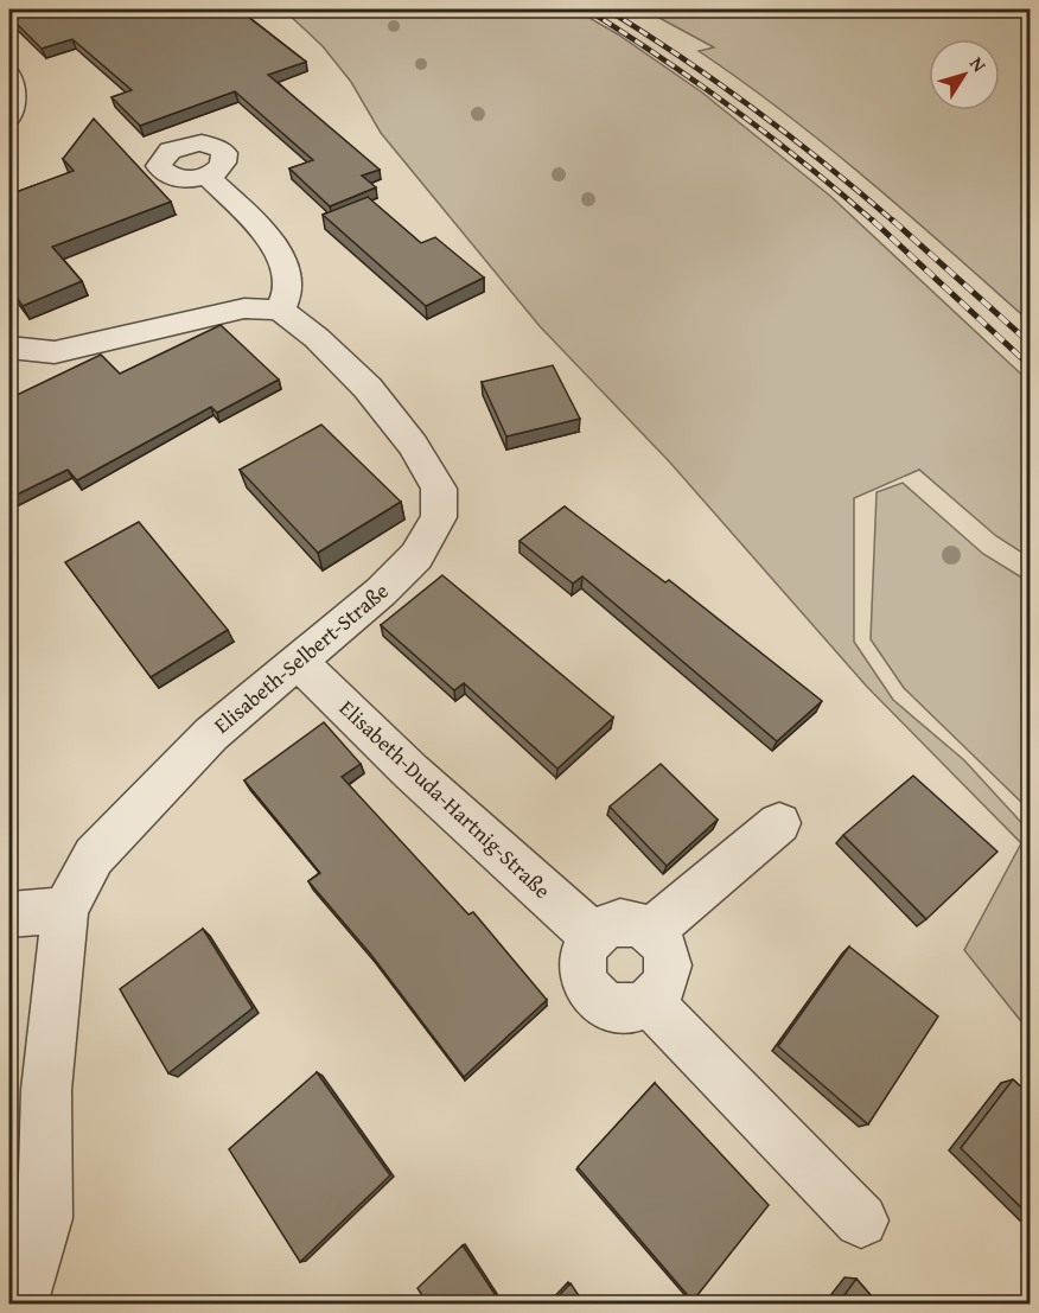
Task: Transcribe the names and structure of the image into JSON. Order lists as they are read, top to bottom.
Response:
{
  "streets": {
    "street": ["Elisabeth-Selbert-Straße", "Elisabeth-Duda-Hartnig-Straße"]
  },
  "crossings": [
    ["Elisabeth-Selbert-Straße", "Elisabeth-Duda-Hartnig-Straße"]
  ],
  "north": "top right"
}
